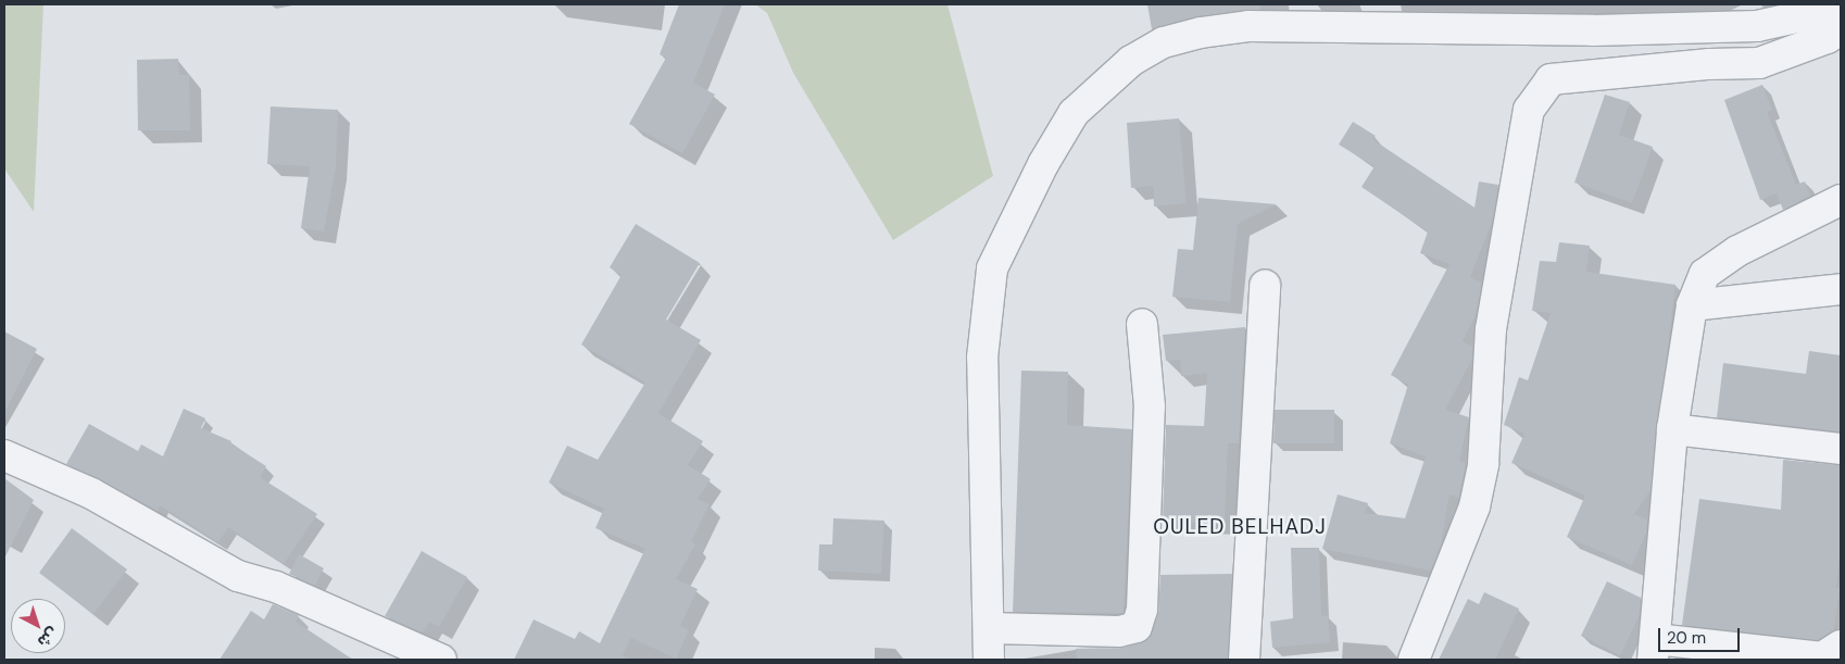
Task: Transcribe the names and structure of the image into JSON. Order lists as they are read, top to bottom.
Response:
{
  "districts": ["OULED BELHADJ"],
  "scale_bar": "20 m",
  "north": "bottom right"
}
